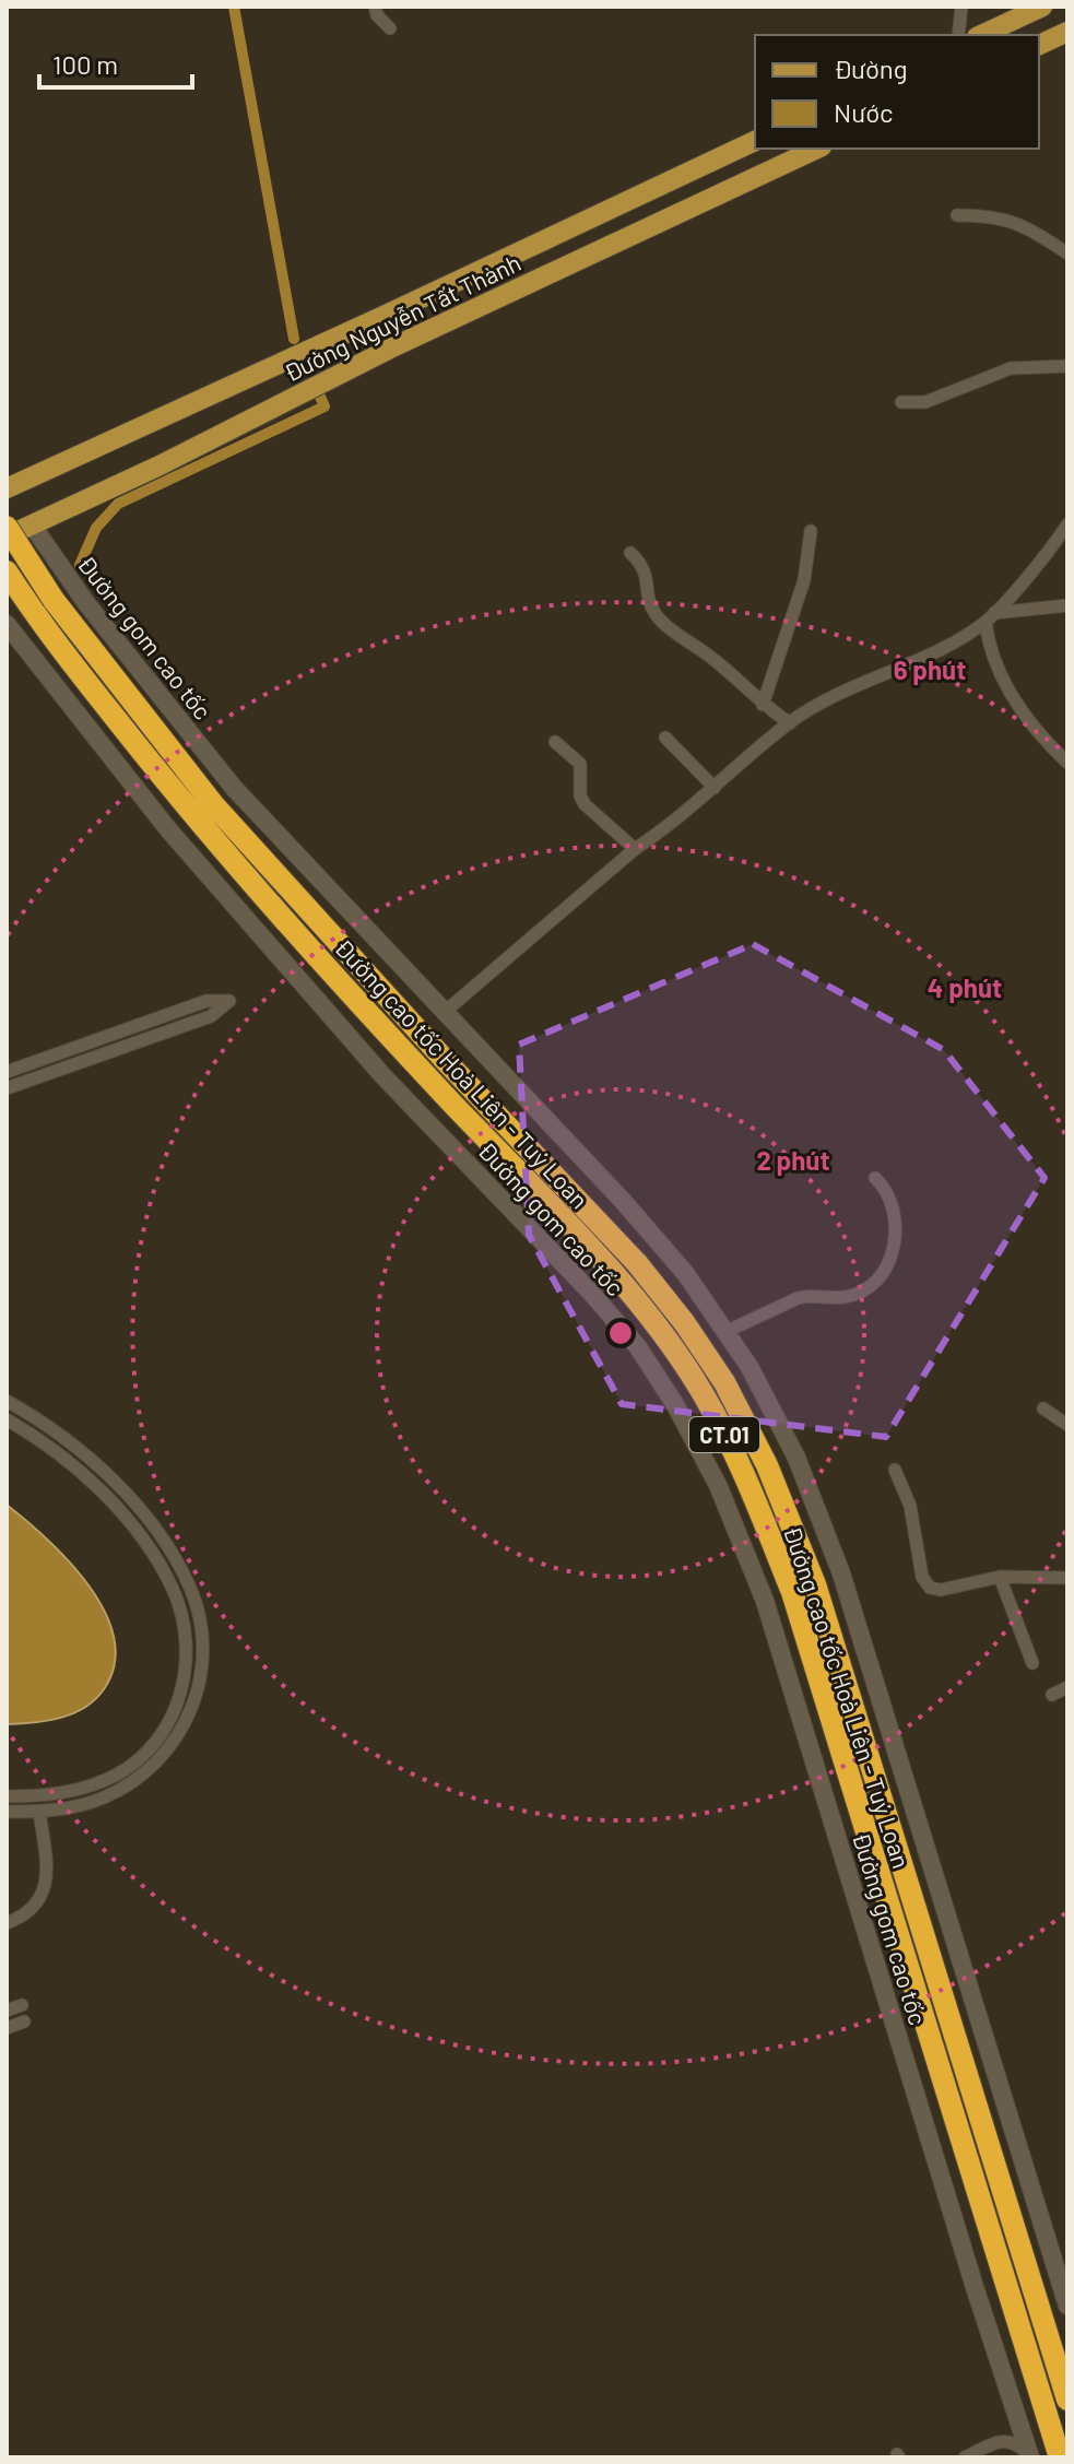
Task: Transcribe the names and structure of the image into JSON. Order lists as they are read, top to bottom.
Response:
{
  "streets": {
    "highway": ["Đường cao tốc Hoà Liên - Tuý Loan", "CT.01"],
    "main road": ["Đường Nguyễn Tất Thành", "Đường gom cao tốc"]
  },
  "crossings": [
    ["Đường Nguyễn Tất Thành", "Đường gom cao tốc"]
  ],
  "legend": ["Đường", "Nước"],
  "scale_bar": "100 m",
  "rings": ["6 phút", "4 phút", "2 phút"]
}
